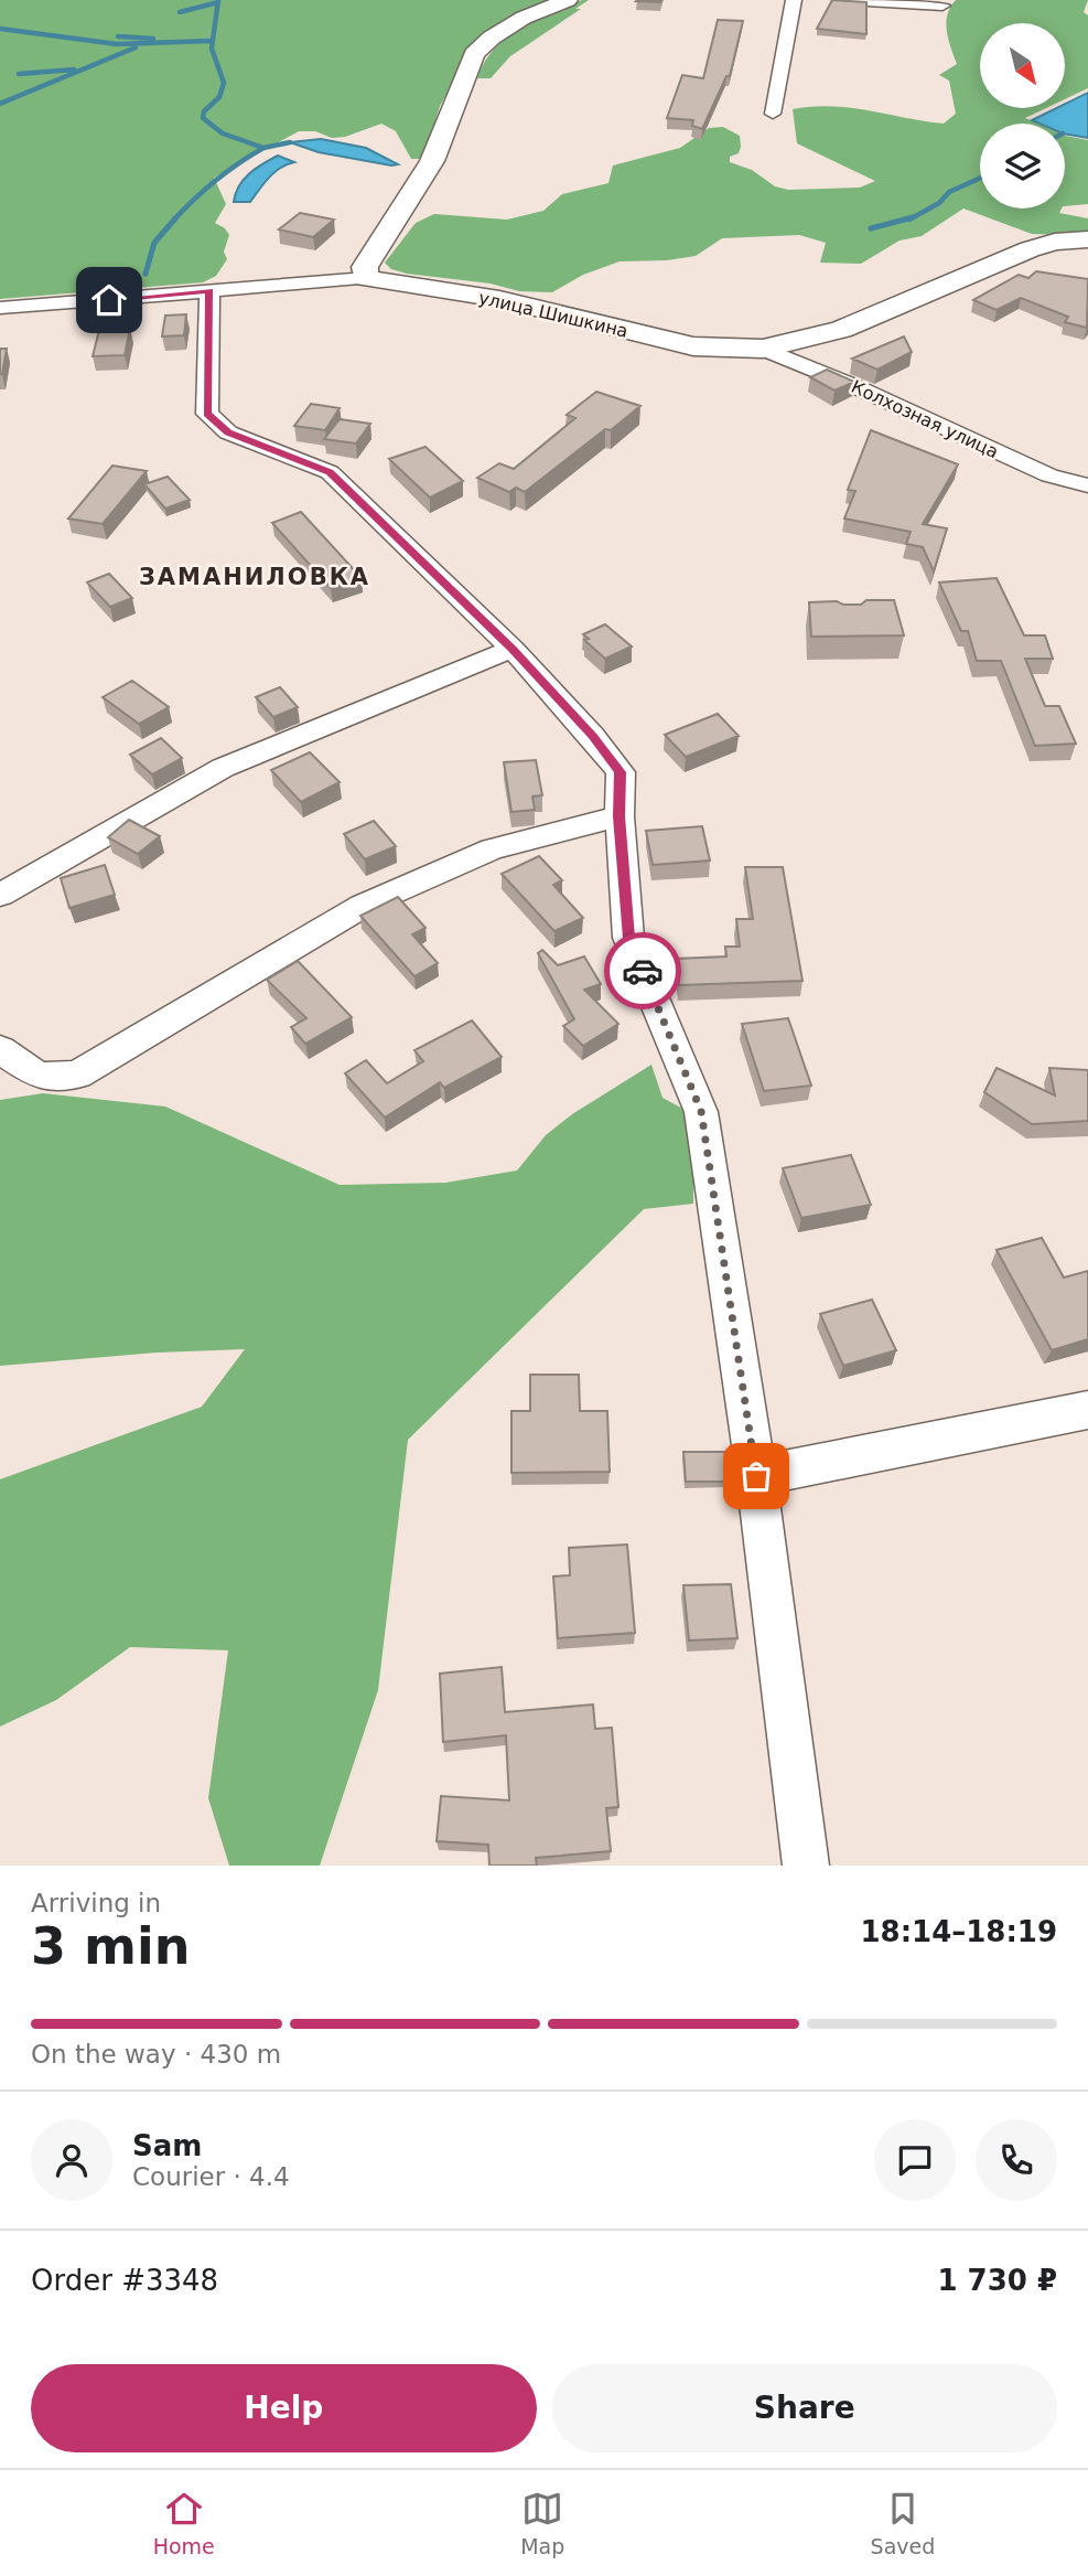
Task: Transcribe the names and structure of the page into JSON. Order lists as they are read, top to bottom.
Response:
{
  "streets": {
    "street": ["улица Шишкина", "Колхозная улица"]
  },
  "crossings": [
    ["улица Шишкина", "Колхозная улица"]
  ],
  "districts": ["ЗАМАНИЛОВКА"],
  "north": "bottom right",
  "page": {
    "heading": ["3 min", "Arriving in", "18:14–18:19"],
    "panel": [
      "Sam",
      "Courier · 4.4",
      "Order #3348",
      "1 730 ₽"
    ],
    "bar": "On the way · 430 m",
    "buttons": ["Help", "Share"],
    "tabs": ["Home", "Map", "Saved"]
  }
}
